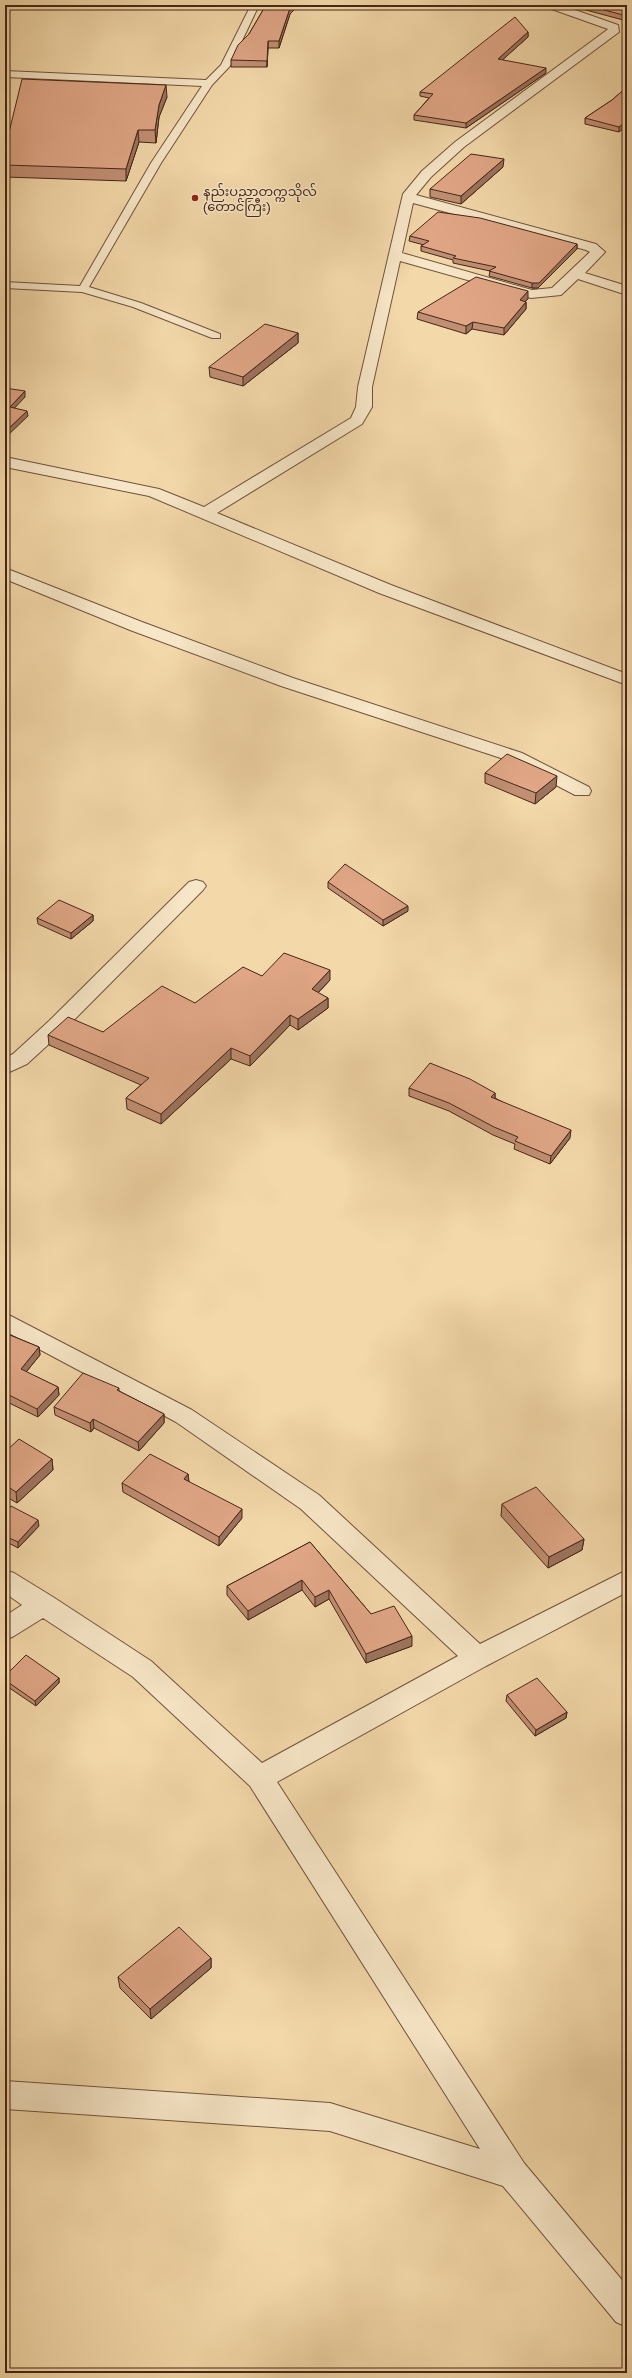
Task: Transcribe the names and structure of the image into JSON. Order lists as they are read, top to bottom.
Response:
{
  "places": ["နည်းပညာတက္ကသိုလ် (တောင်ကြီး)"]
}
